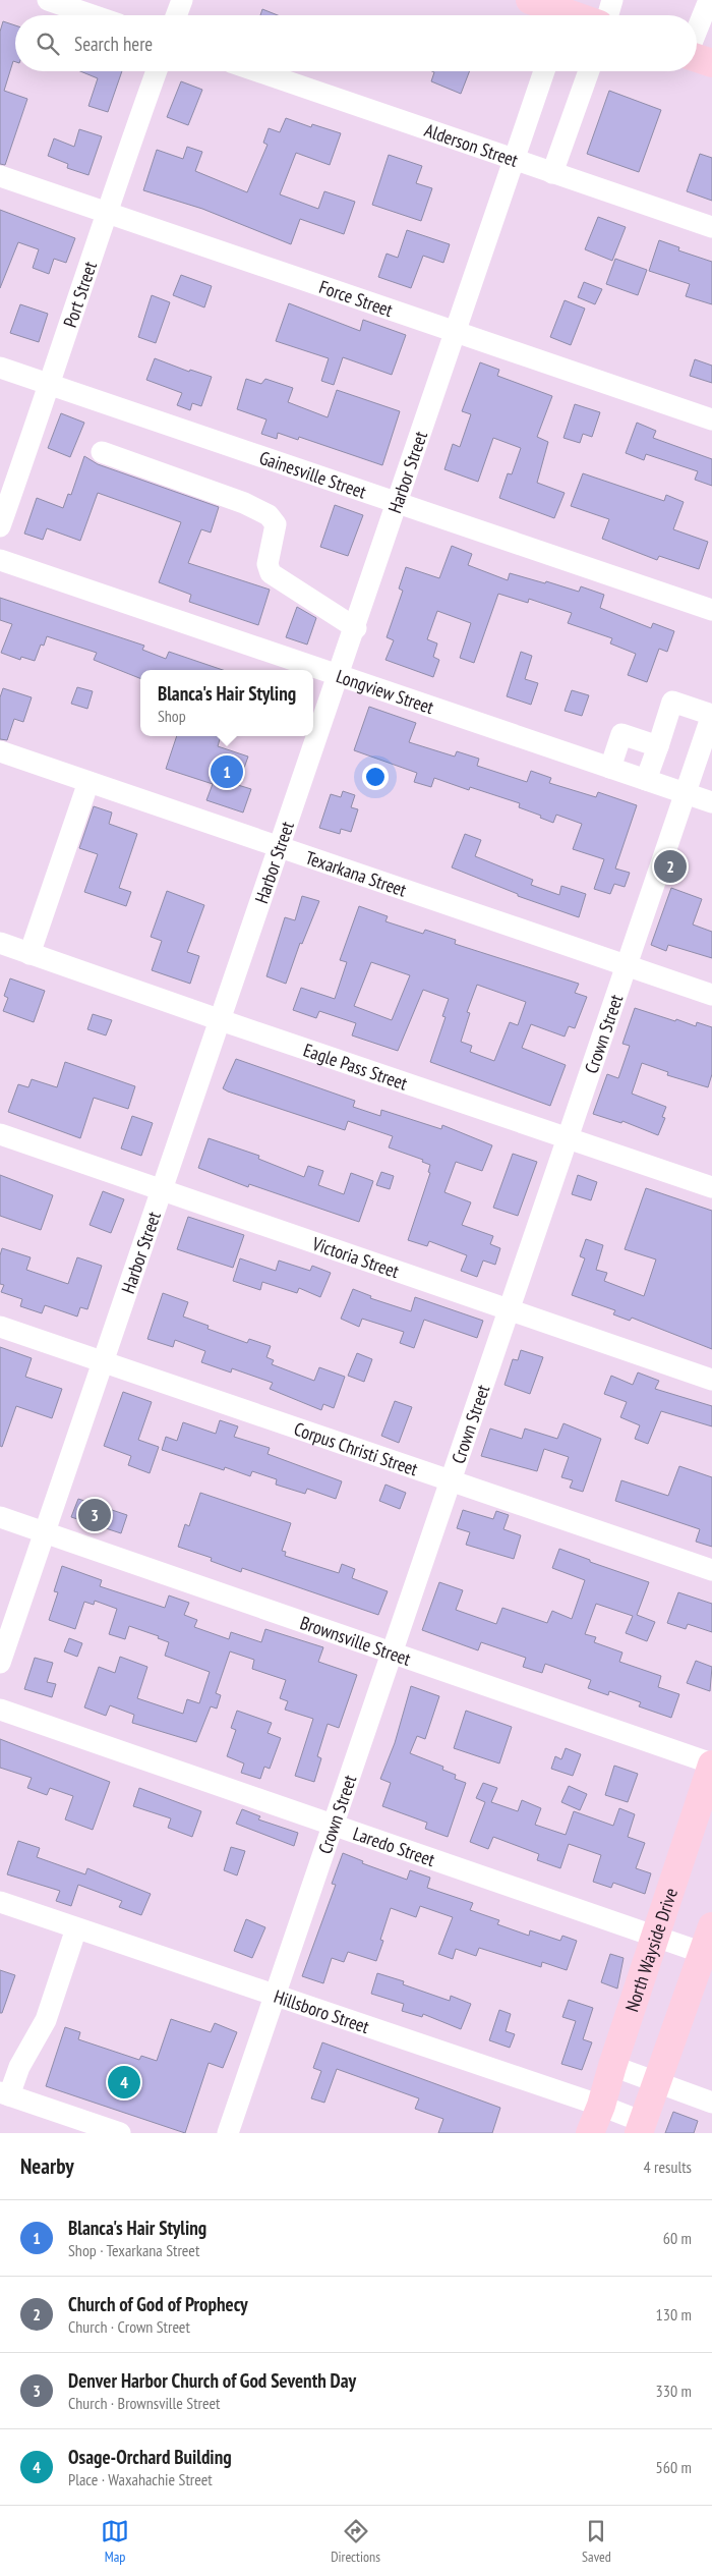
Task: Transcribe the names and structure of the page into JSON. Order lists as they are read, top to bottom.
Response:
{
  "streets": {
    "main road": ["North Wayside Drive"],
    "street": [
      "Alderson Street",
      "Port Street",
      "Force Street",
      "Harbor Street",
      "Gainesville Street",
      "Longview Street",
      "Texarkana Street",
      "Crown Street",
      "Eagle Pass Street",
      "Victoria Street",
      "Corpus Christi Street",
      "Brownsville Street",
      "Laredo Street",
      "Hillsboro Street"
    ]
  },
  "crossings": [
    ["Alderson Street", "Harbor Street"],
    ["Port Street", "Force Street"],
    ["Port Street", "Gainesville Street"],
    ["Force Street", "Harbor Street"],
    ["Harbor Street", "Gainesville Street"],
    ["Harbor Street", "Longview Street"],
    ["Harbor Street", "Texarkana Street"],
    ["Harbor Street", "Eagle Pass Street"],
    ["Harbor Street", "Victoria Street"],
    ["Harbor Street", "Corpus Christi Street"],
    ["Harbor Street", "Brownsville Street"],
    ["Longview Street", "Crown Street"],
    ["Texarkana Street", "Crown Street"],
    ["Crown Street", "Eagle Pass Street"],
    ["Crown Street", "Victoria Street"],
    ["Crown Street", "Corpus Christi Street"],
    ["Crown Street", "Brownsville Street"],
    ["Crown Street", "Laredo Street"],
    ["Crown Street", "Hillsboro Street"],
    ["Brownsville Street", "North Wayside Drive"],
    ["Laredo Street", "North Wayside Drive"],
    ["North Wayside Drive", "Hillsboro Street"]
  ],
  "page": {
    "search": "Search here",
    "popup": ["Blanca's Hair Styling", "Shop"],
    "pins": [
      "1",
      "2",
      "3",
      "4"
    ],
    "heading": ["Nearby", "4 results"],
    "list": [
      {
        "mark": "1",
        "name": "Blanca's Hair Styling",
        "note": "Shop · Texarkana Street",
        "value": "60 m"
      },
      {
        "mark": "2",
        "name": "Church of God of Prophecy",
        "note": "Church · Crown Street",
        "value": "130 m"
      },
      {
        "mark": "3",
        "name": "Denver Harbor Church of God Seventh Day",
        "note": "Church · Brownsville Street",
        "value": "330 m"
      },
      {
        "mark": "4",
        "name": "Osage-Orchard Building",
        "note": "Place · Waxahachie Street",
        "value": "560 m"
      }
    ],
    "nav": ["Map", "Directions", "Saved"]
  }
}
